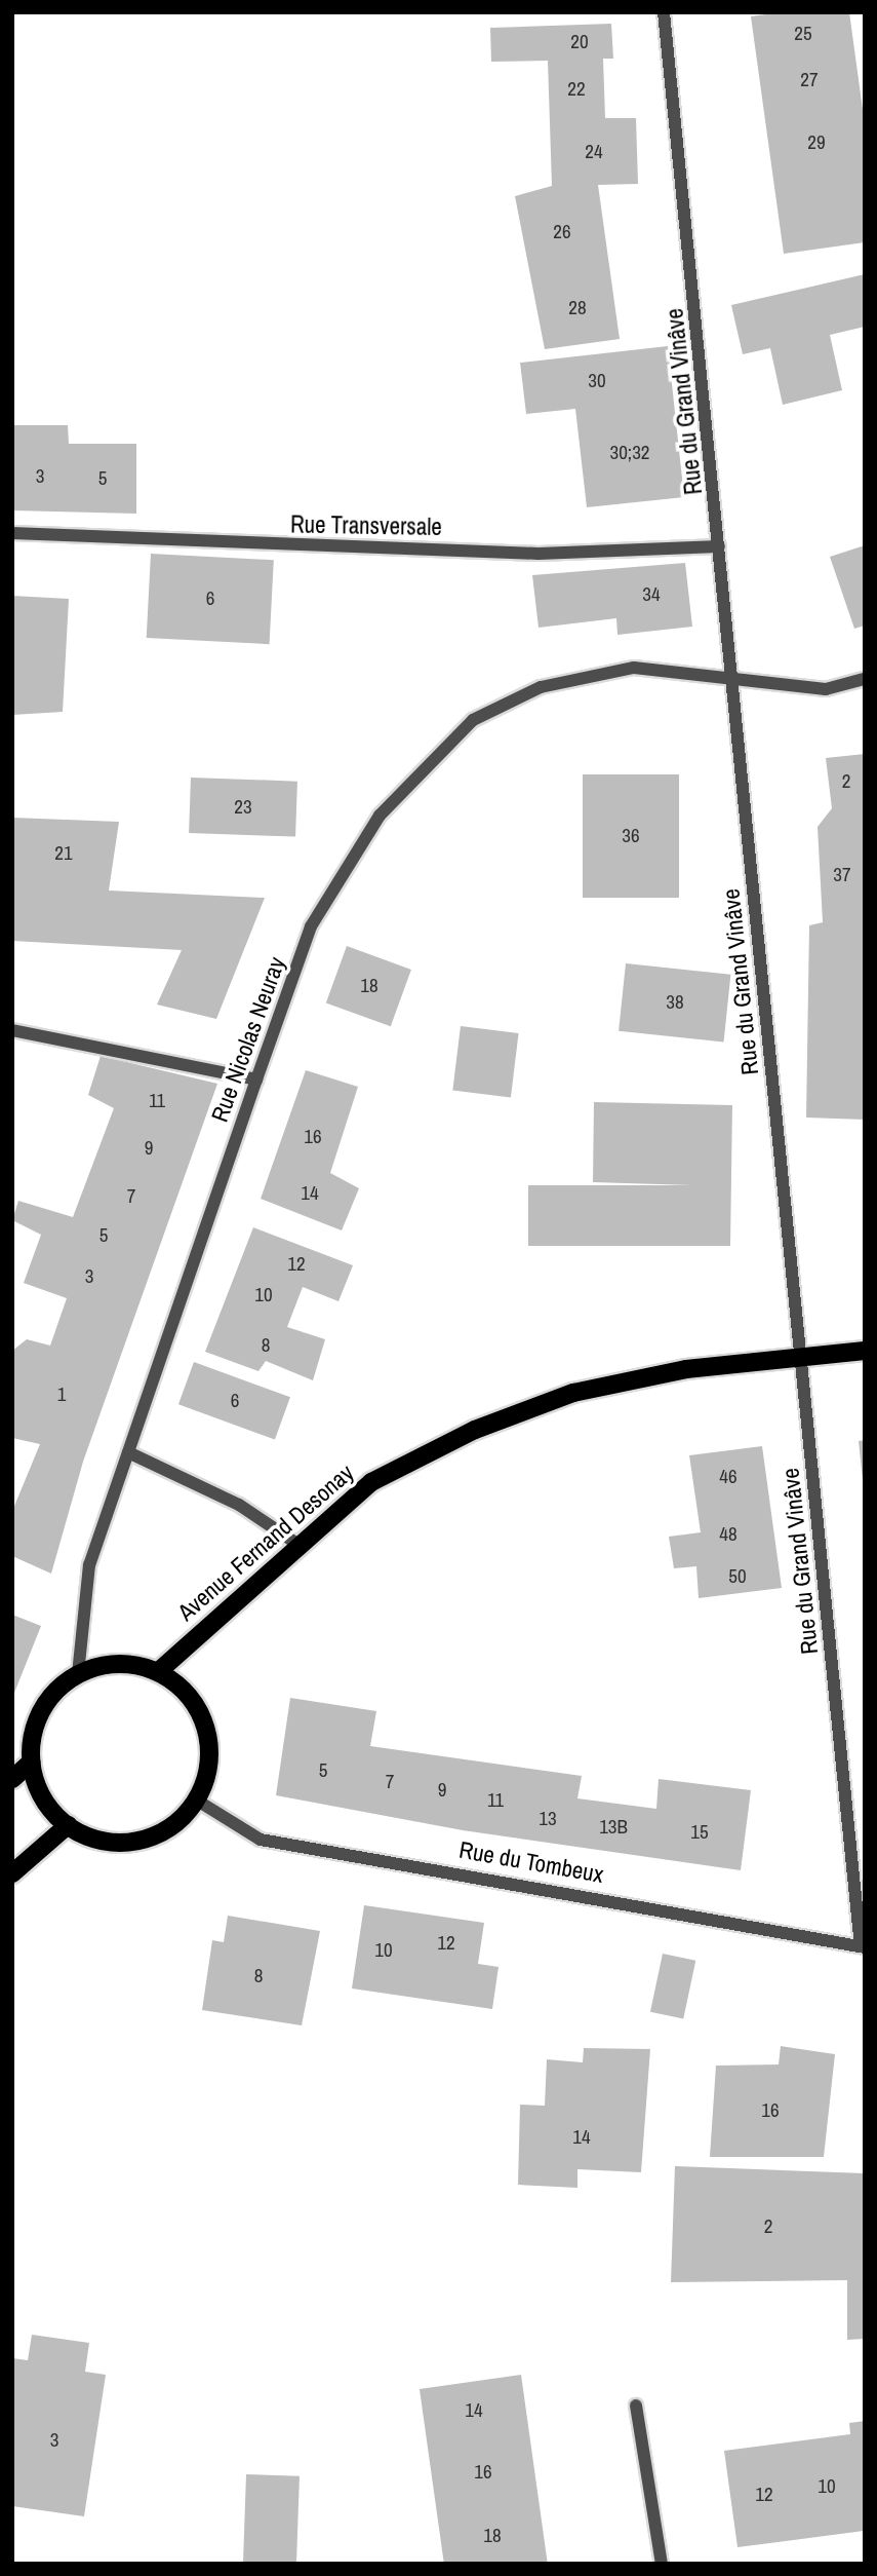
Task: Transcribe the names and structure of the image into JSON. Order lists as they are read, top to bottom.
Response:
{
  "streets": {
    "main road": ["Avenue Fernand Desonay"],
    "street": [
      "Rue du Grand Vinâve",
      "Rue Transversale",
      "Rue Nicolas Neuray",
      "Rue du Tombeux"
    ]
  },
  "crossings": [
    ["Rue du Grand Vinâve", "Rue Transversale"],
    ["Rue du Grand Vinâve", "Rue Nicolas Neuray"],
    ["Rue du Grand Vinâve", "Avenue Fernand Desonay"],
    ["Rue du Grand Vinâve", "Rue du Tombeux"],
    ["Rue Nicolas Neuray", "Avenue Fernand Desonay"],
    ["Rue Nicolas Neuray", "Rue du Tombeux"],
    ["Avenue Fernand Desonay", "Rue du Tombeux"]
  ],
  "house_numbers": [
    "25",
    "20",
    "27",
    "22",
    "29",
    "24",
    "26",
    "28",
    "30",
    "30;32",
    "3",
    "5",
    "34",
    "6",
    "2",
    "23",
    "36",
    "21",
    "37",
    "18",
    "38",
    "11",
    "16",
    "9",
    "14",
    "7",
    "5",
    "12",
    "3",
    "10",
    "8",
    "1",
    "6",
    "46",
    "48",
    "50",
    "5",
    "7",
    "9",
    "11",
    "13",
    "13B",
    "15",
    "12",
    "10",
    "8",
    "16",
    "14",
    "2",
    "14",
    "3",
    "16",
    "10",
    "12",
    "18"
  ]
}
